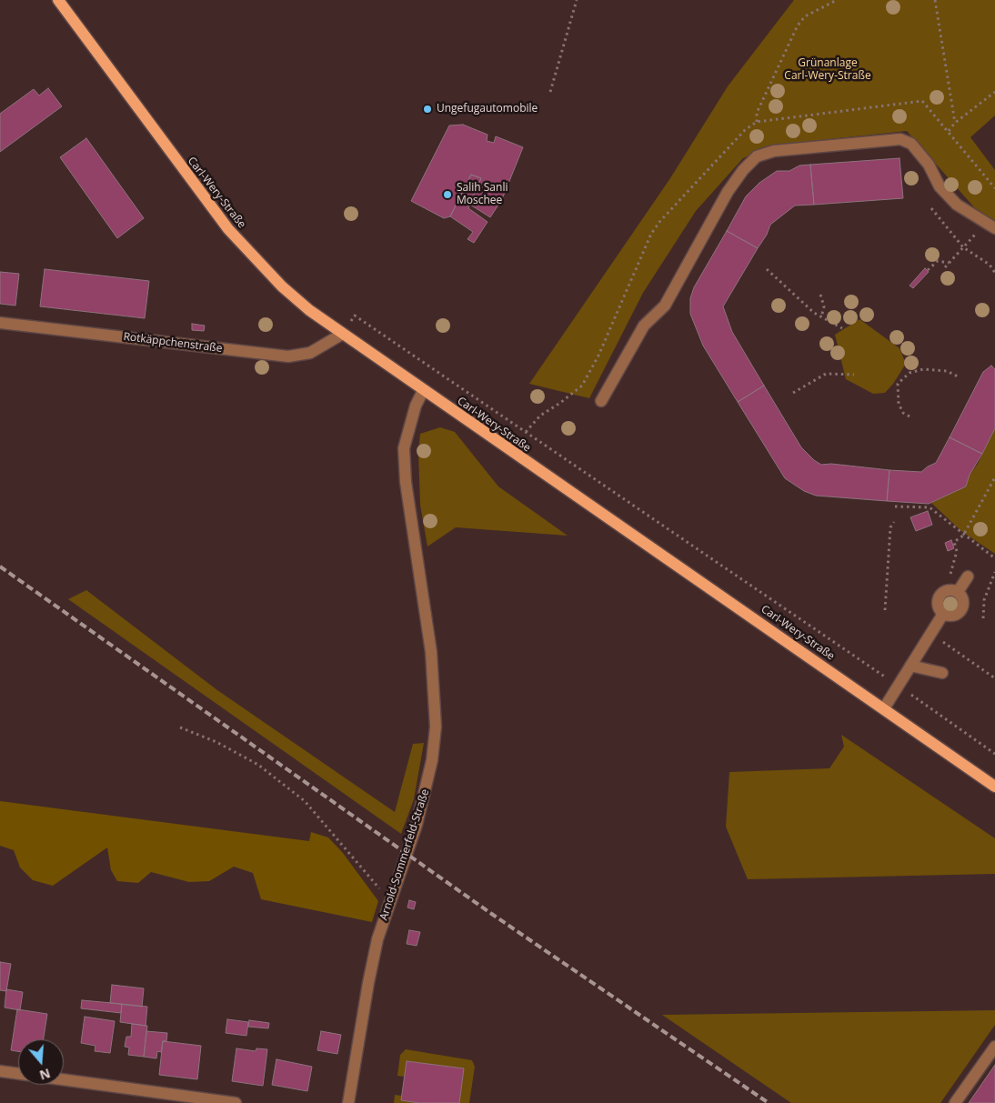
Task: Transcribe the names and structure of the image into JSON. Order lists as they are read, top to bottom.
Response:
{
  "streets": {
    "main road": ["Carl-Wery-Straße"],
    "street": ["Rotkäppchenstraße", "Arnold-Sommerfeld-Straße"]
  },
  "crossings": [
    ["Carl-Wery-Straße", "Rotkäppchenstraße"],
    ["Carl-Wery-Straße", "Arnold-Sommerfeld-Straße"]
  ],
  "parks": ["Grünanlage Carl-Wery-Straße"],
  "places": ["Ungefugautomobile", "Salih Sanli Moschee"],
  "north": "bottom"
}
